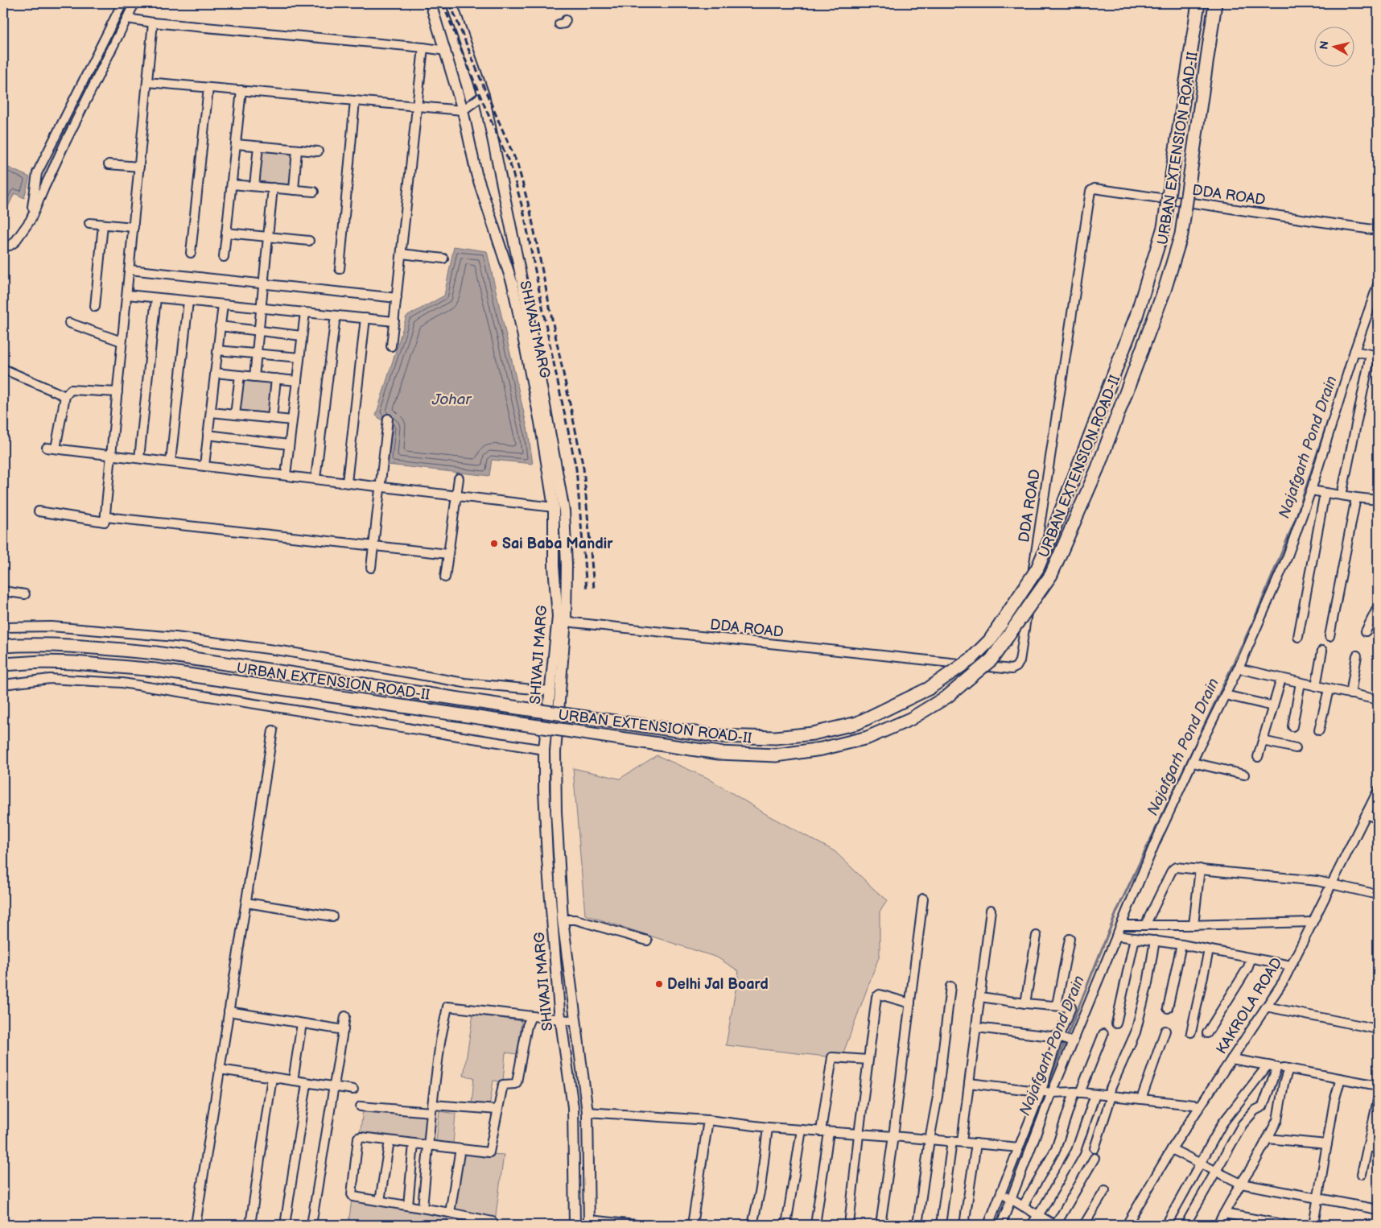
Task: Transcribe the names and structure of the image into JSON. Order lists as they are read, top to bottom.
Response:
{
  "streets": {
    "highway": ["URBAN EXTENSION ROAD-II"],
    "main road": ["SHIVAJI MARG"],
    "street": ["DDA ROAD", "KAKROLA ROAD"]
  },
  "crossings": [
    ["DDA ROAD", "SHIVAJI MARG"]
  ],
  "water": ["Johar", "Najafgarh Pond Drain"],
  "places": ["Sai Baba Mandir", "Delhi Jal Board"],
  "north": "left"
}
